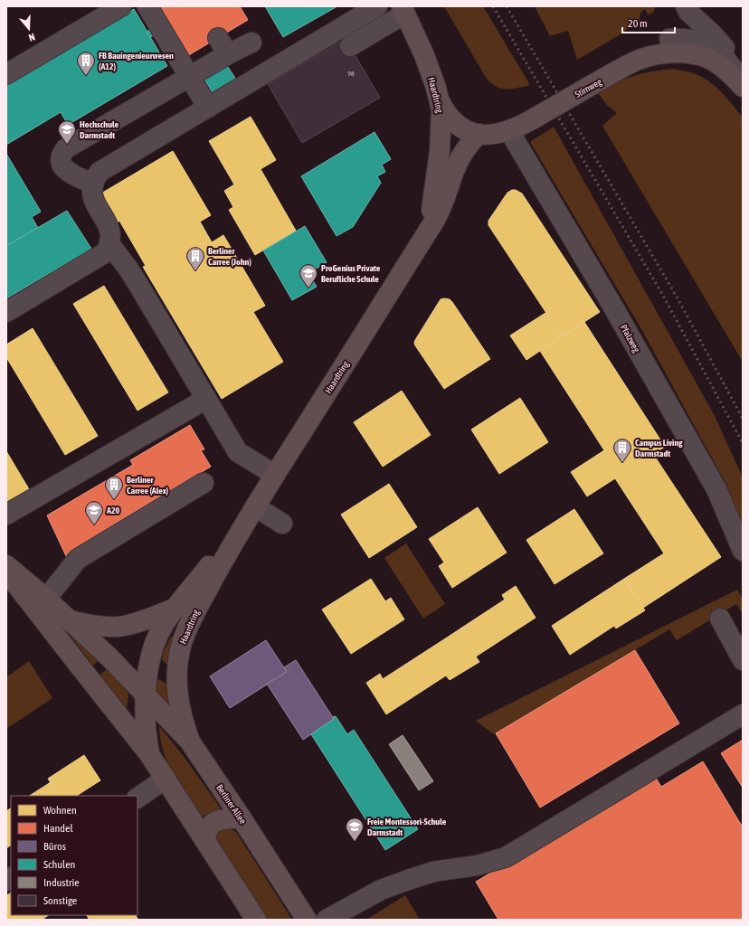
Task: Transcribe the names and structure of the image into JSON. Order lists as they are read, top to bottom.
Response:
{
  "streets": {
    "main road": ["Stirnweg", "Haardtring", "Berliner Allee"],
    "street": ["Pfalzweg"]
  },
  "crossings": [
    ["Stirnweg", "Haardtring"],
    ["Stirnweg", "Pfalzweg"],
    ["Haardtring", "Berliner Allee"]
  ],
  "places": {
    "building": [
      "FB Bauingenieurwesen (A12)",
      "Berliner Carree (John)",
      "Campus Living Darmstadt",
      "Berliner Carree (Alex)"
    ],
    "school or university": [
      "Hochschule Darmstadt",
      "ProGenius Private Berufliche Schule",
      "A20",
      "Freie Montessori-Schule Darmstadt"
    ]
  },
  "house_numbers": ["98"],
  "legend": [
    "Wohnen",
    "Handel",
    "Büros",
    "Schulen",
    "Industrie",
    "Sonstige"
  ],
  "scale_bar": "20 m",
  "north": "bottom"
}
